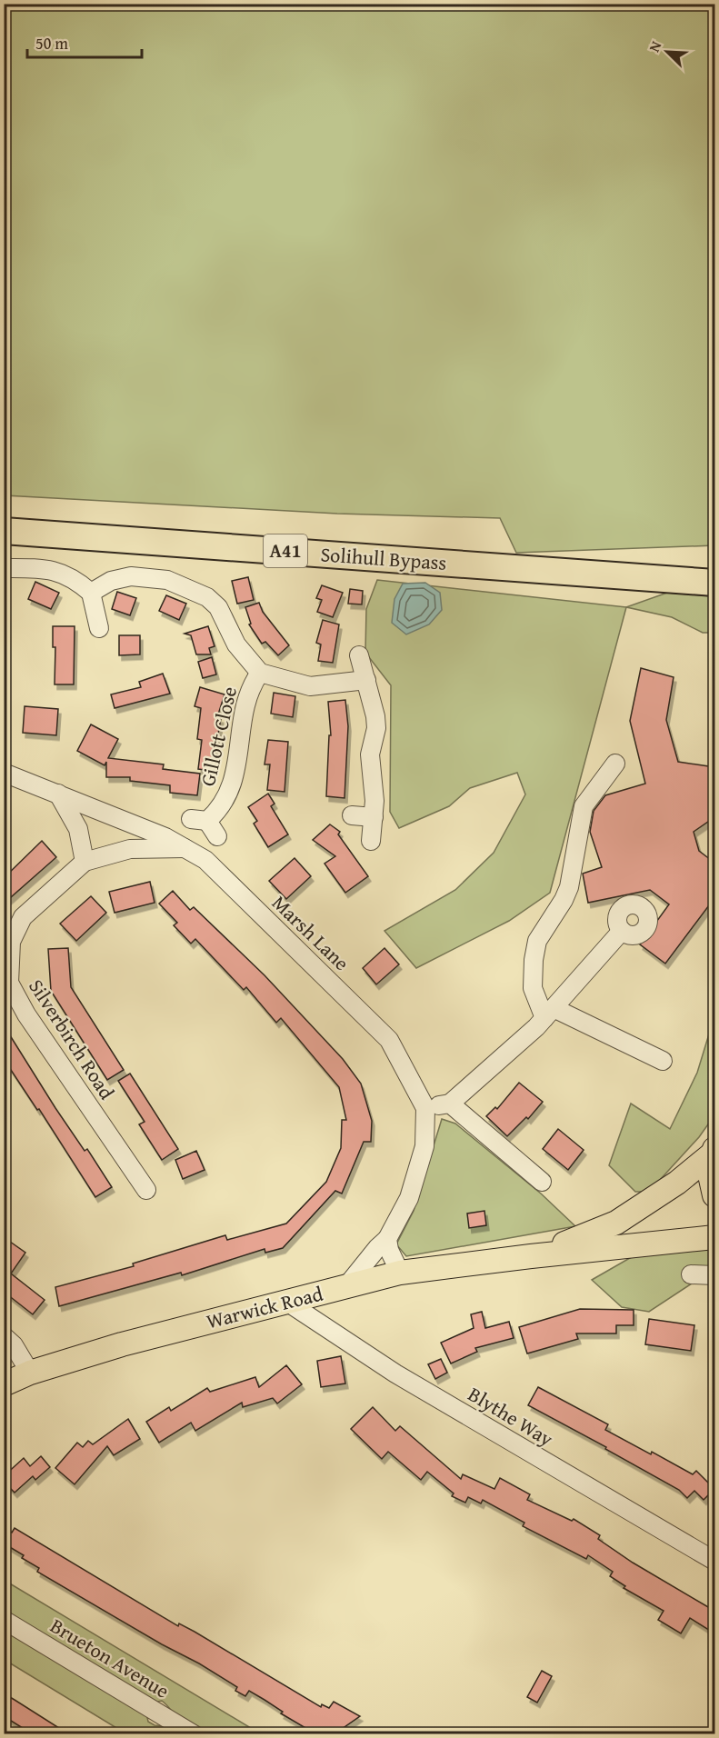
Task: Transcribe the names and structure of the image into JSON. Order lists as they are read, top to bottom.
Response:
{
  "streets": {
    "highway": ["A41", "Solihull Bypass"],
    "main road": ["Warwick Road"],
    "street": [
      "Gillott Close",
      "Marsh Lane",
      "Silverbirch Road",
      "Blythe Way",
      "Brueton Avenue"
    ]
  },
  "crossings": [
    ["Marsh Lane", "Silverbirch Road"],
    ["Marsh Lane", "Warwick Road"],
    ["Warwick Road", "Blythe Way"]
  ],
  "scale_bar": "50 m",
  "north": "top left"
}
